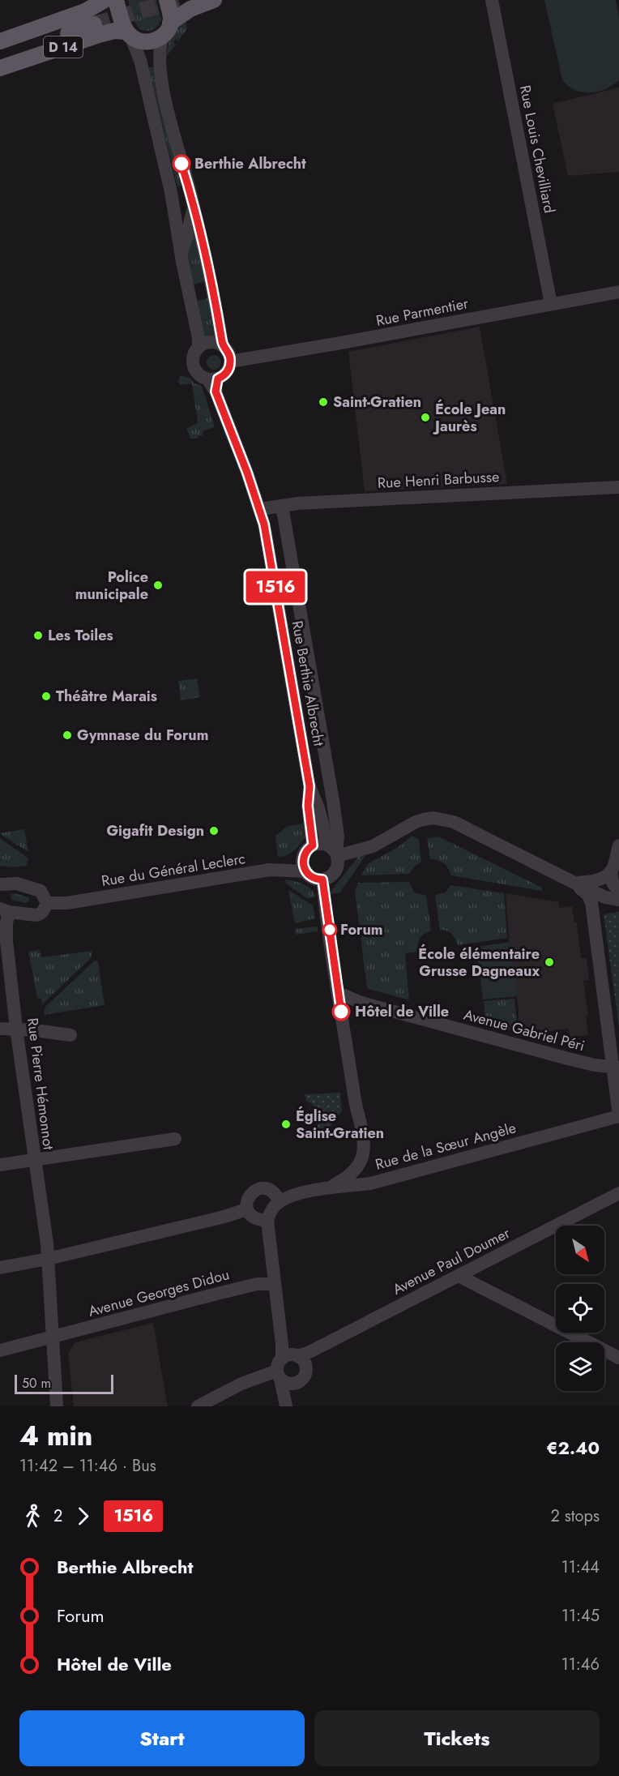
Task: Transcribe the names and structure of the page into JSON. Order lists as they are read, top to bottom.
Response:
{
  "streets": {
    "main road": ["D 14"],
    "street": [
      "Rue Louis Chevilliard",
      "Rue Parmentier",
      "Rue Henri Barbusse",
      "Rue Berthie Albrecht",
      "Rue du Général Leclerc",
      "Avenue Gabriel Péri",
      "Rue Pierre Hémonnot",
      "Rue de la Sœur Angèle",
      "Avenue Paul Doumer",
      "Avenue Georges Didou"
    ]
  },
  "crossings": [
    ["D 14", "Rue Berthie Albrecht"],
    ["Rue Louis Chevilliard", "Rue Parmentier"],
    ["Rue Parmentier", "Rue Berthie Albrecht"],
    ["Rue Henri Barbusse", "Rue Berthie Albrecht"],
    ["Rue Berthie Albrecht", "Rue du Général Leclerc"],
    ["Rue Pierre Hémonnot", "Avenue Georges Didou"]
  ],
  "places": [
    "Berthie Albrecht",
    "Saint-Gratien",
    "École Jean Jaurès",
    "Police municipale",
    "Les Toiles",
    "Théâtre Marais",
    "Gymnase du Forum",
    "Gigafit Design",
    "Forum",
    "École élémentaire Grusse Dagneaux",
    "Hôtel de Ville",
    "Église Saint-Gratien"
  ],
  "lines": ["bus line 1516"],
  "scale_bar": "50 m",
  "north": "bottom right",
  "page": {
    "on_map": "1516",
    "scale": "50 m",
    "heading": ["4 min", "11:42 – 11:46 · Bus", "€2.40"],
    "legs": ["2", "1516", "2 stops"],
    "list": [
      {
        "name": "Berthie Albrecht",
        "value": "11:44"
      },
      {
        "name": "Forum",
        "value": "11:45"
      },
      {
        "name": "Hôtel de Ville",
        "value": "11:46"
      }
    ],
    "buttons": ["Start", "Tickets"]
  }
}
